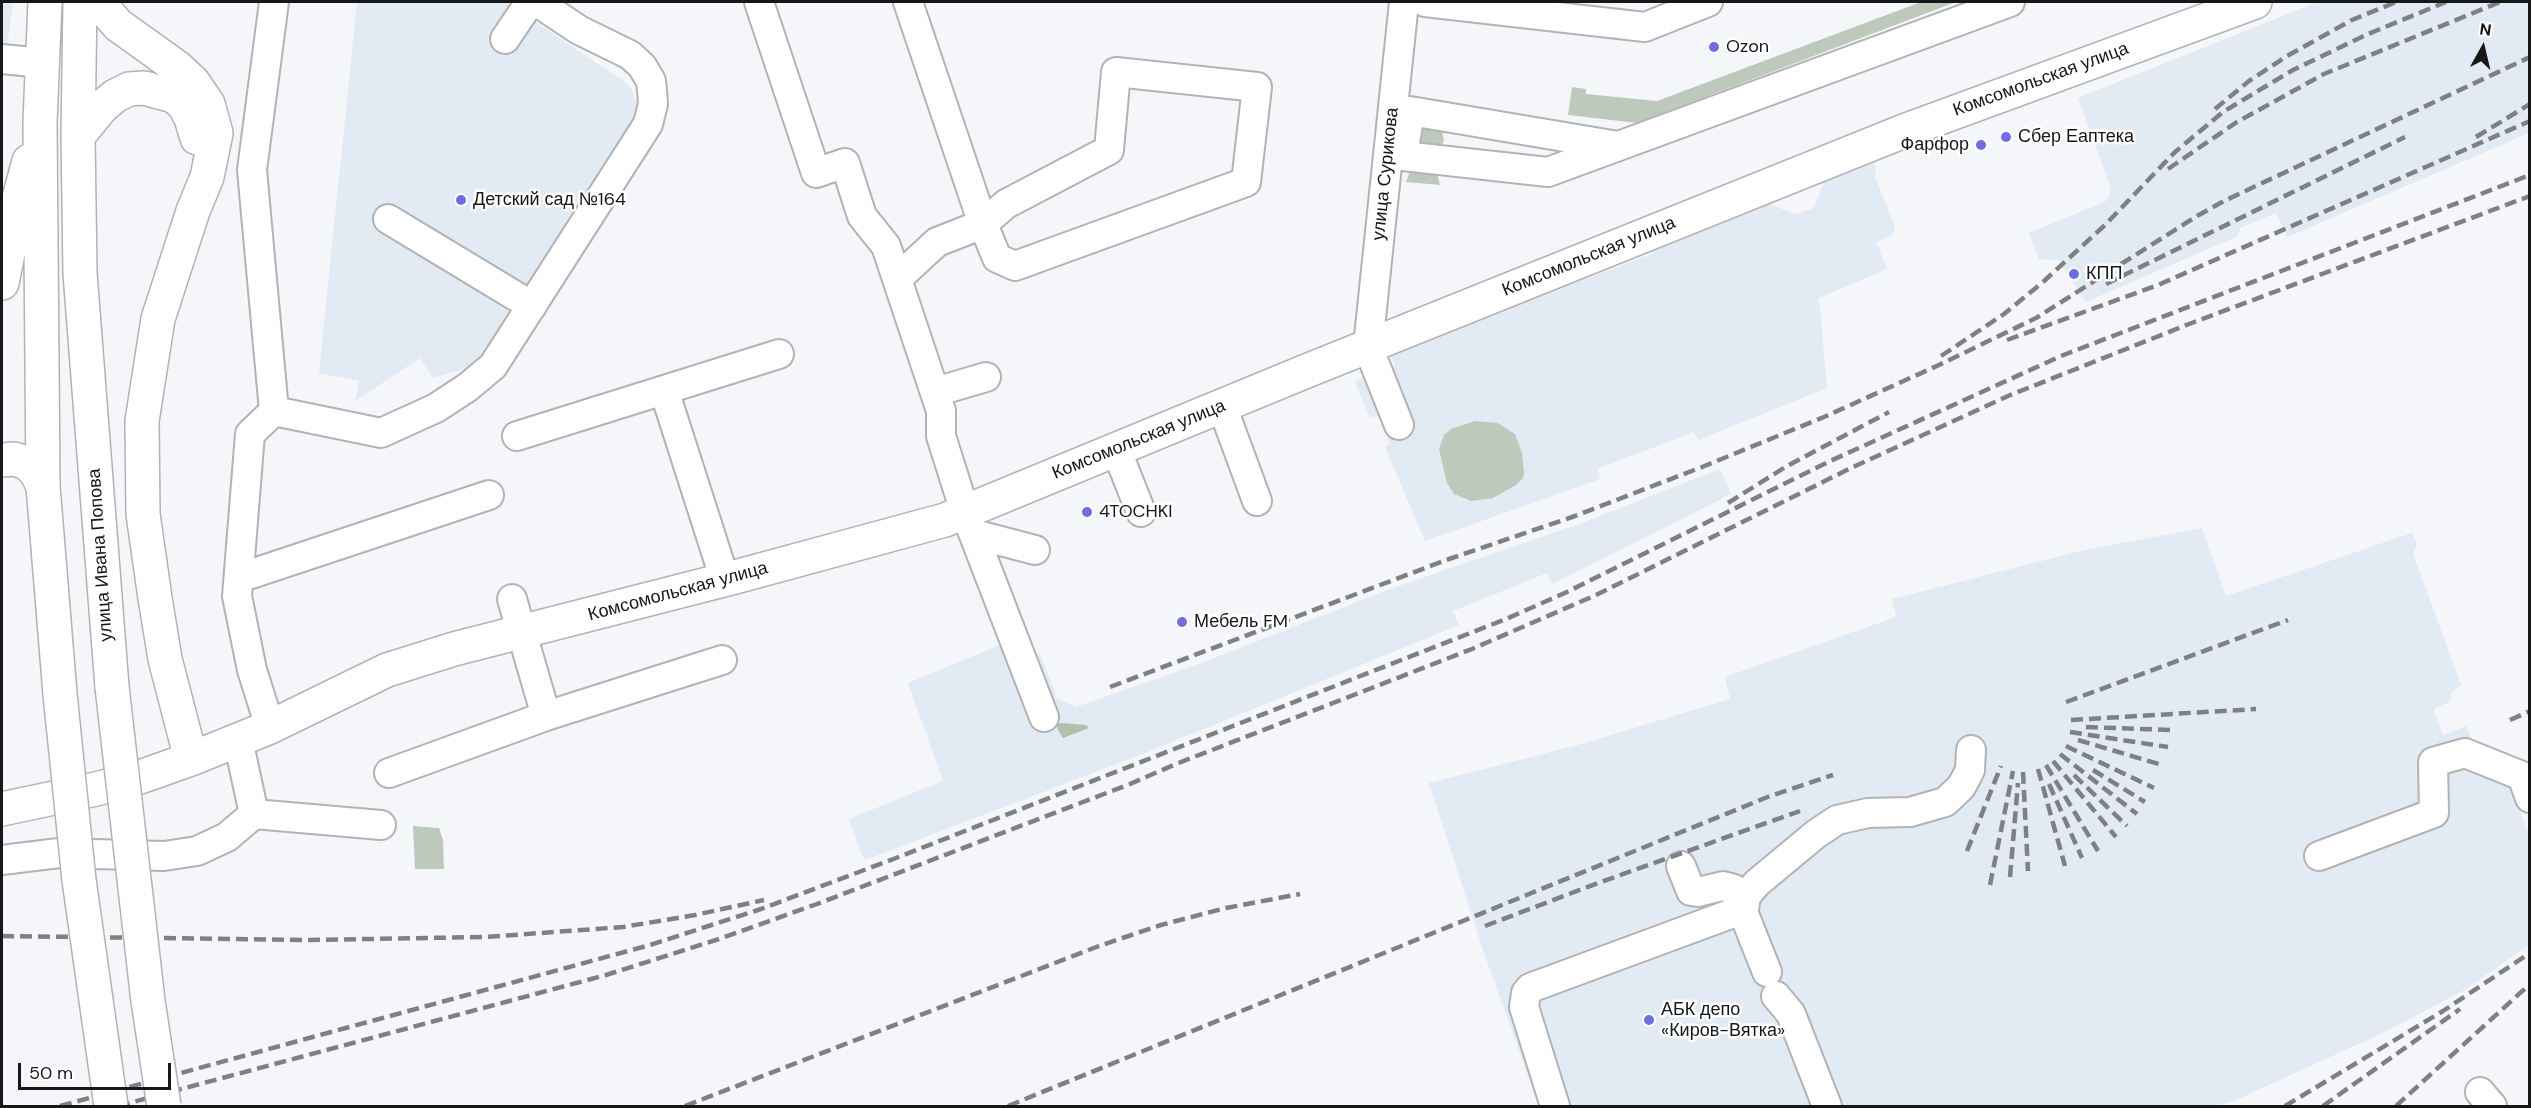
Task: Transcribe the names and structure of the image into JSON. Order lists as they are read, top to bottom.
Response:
{
  "streets": {
    "main road": ["Комсомольская улица", "улица Ивана Попова"],
    "street": ["улица Сурикова"]
  },
  "crossings": [
    ["Комсомольская улица", "улица Сурикова"]
  ],
  "places": [
    "Ozon",
    "Сбер Еаптека",
    "Фарфор",
    "Детский сад №164",
    "КПП",
    "4TOCHKI",
    "Мебель FM",
    "АБК депо «Киров-Вятка»"
  ],
  "scale_bar": "50 m",
  "north": "top"
}
